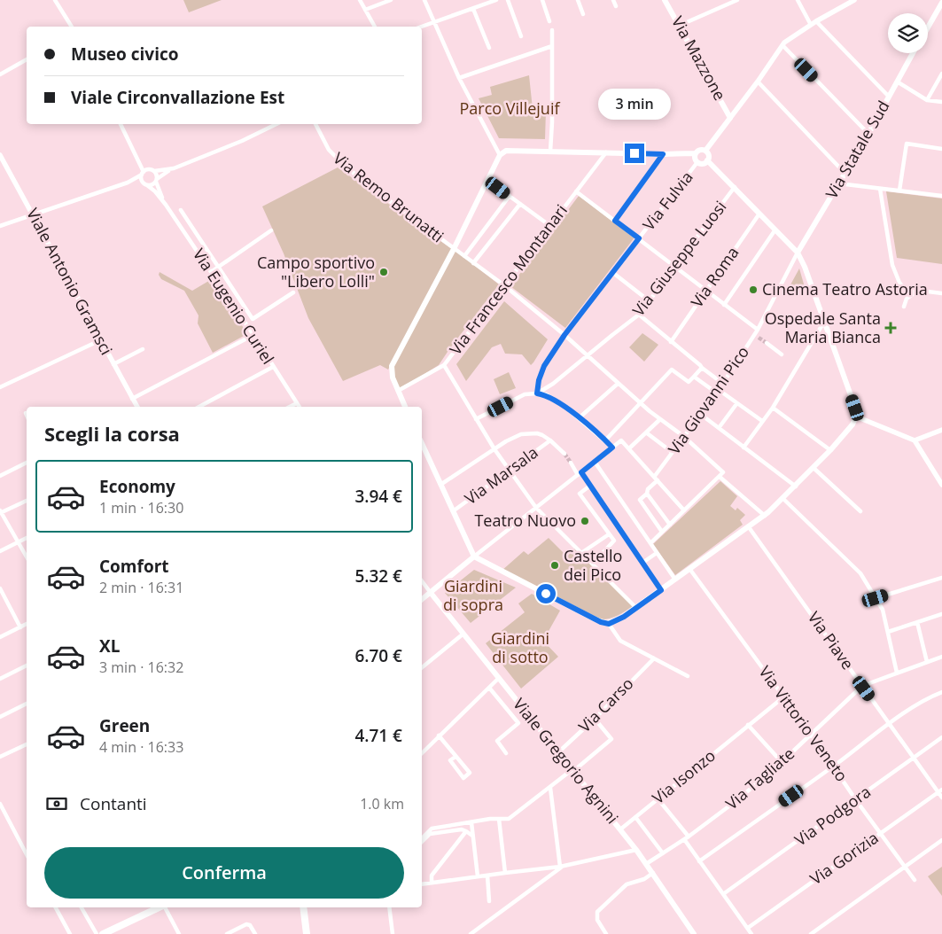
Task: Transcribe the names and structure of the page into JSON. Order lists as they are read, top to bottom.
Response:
{
  "streets": {
    "main road": ["Via Mazzone", "Via Statale Sud", "Viale Gregorio Agnini"],
    "street": [
      "Via Remo Brunatti",
      "Via Fulvia",
      "Via Giuseppe Luosi",
      "Via Roma",
      "Via Francesco Montanari",
      "Viale Antonio Gramsci",
      "Via Eugenio Curiel",
      "Via Giovanni Pico",
      "Via Marsala",
      "Via Piave",
      "Via Carso",
      "Via Vittorio Veneto",
      "Via Isonzo",
      "Via Tagliate",
      "Via Podgora",
      "Via Gorizia"
    ]
  },
  "crossings": [
    ["Via Statale Sud", "Via Giovanni Pico"],
    ["Via Remo Brunatti", "Via Fulvia"],
    ["Via Remo Brunatti", "Via Giuseppe Luosi"],
    ["Via Remo Brunatti", "Via Francesco Montanari"],
    ["Via Remo Brunatti", "Via Giovanni Pico"],
    ["Via Fulvia", "Via Giuseppe Luosi"],
    ["Via Piave", "Via Tagliate"],
    ["Via Piave", "Via Podgora"],
    ["Via Piave", "Via Gorizia"],
    ["Via Carso", "Viale Gregorio Agnini"],
    ["Via Vittorio Veneto", "Via Isonzo"],
    ["Via Vittorio Veneto", "Via Tagliate"],
    ["Via Vittorio Veneto", "Via Podgora"],
    ["Via Vittorio Veneto", "Via Gorizia"],
    ["Viale Gregorio Agnini", "Via Isonzo"],
    ["Viale Gregorio Agnini", "Via Tagliate"]
  ],
  "parks": ["Parco Villejuif", "Giardini di sopra", "Giardini di sotto"],
  "places": {
    "other": [
      "Campo sportivo \"Libero Lolli\"",
      "Cinema Teatro Astoria",
      "Teatro Nuovo",
      "Castello dei Pico"
    ],
    "health": ["Ospedale Santa Maria Bianca"]
  },
  "page": {
    "banner": ["Museo civico", "Viale Circonvallazione Est"],
    "bubble": "3 min",
    "heading": "Scegli la corsa",
    "list": [
      {
        "name": "Economy",
        "note": "1 min · 16:30",
        "value": "3.94 €"
      },
      {
        "name": "Comfort",
        "note": "2 min · 16:31",
        "value": "5.32 €"
      },
      {
        "name": "XL",
        "note": "3 min · 16:32",
        "value": "6.70 €"
      },
      {
        "name": "Green",
        "note": "4 min · 16:33",
        "value": "4.71 €"
      }
    ],
    "pay": ["Contanti", "1.0 km"],
    "buttons": "Conferma"
  }
}
